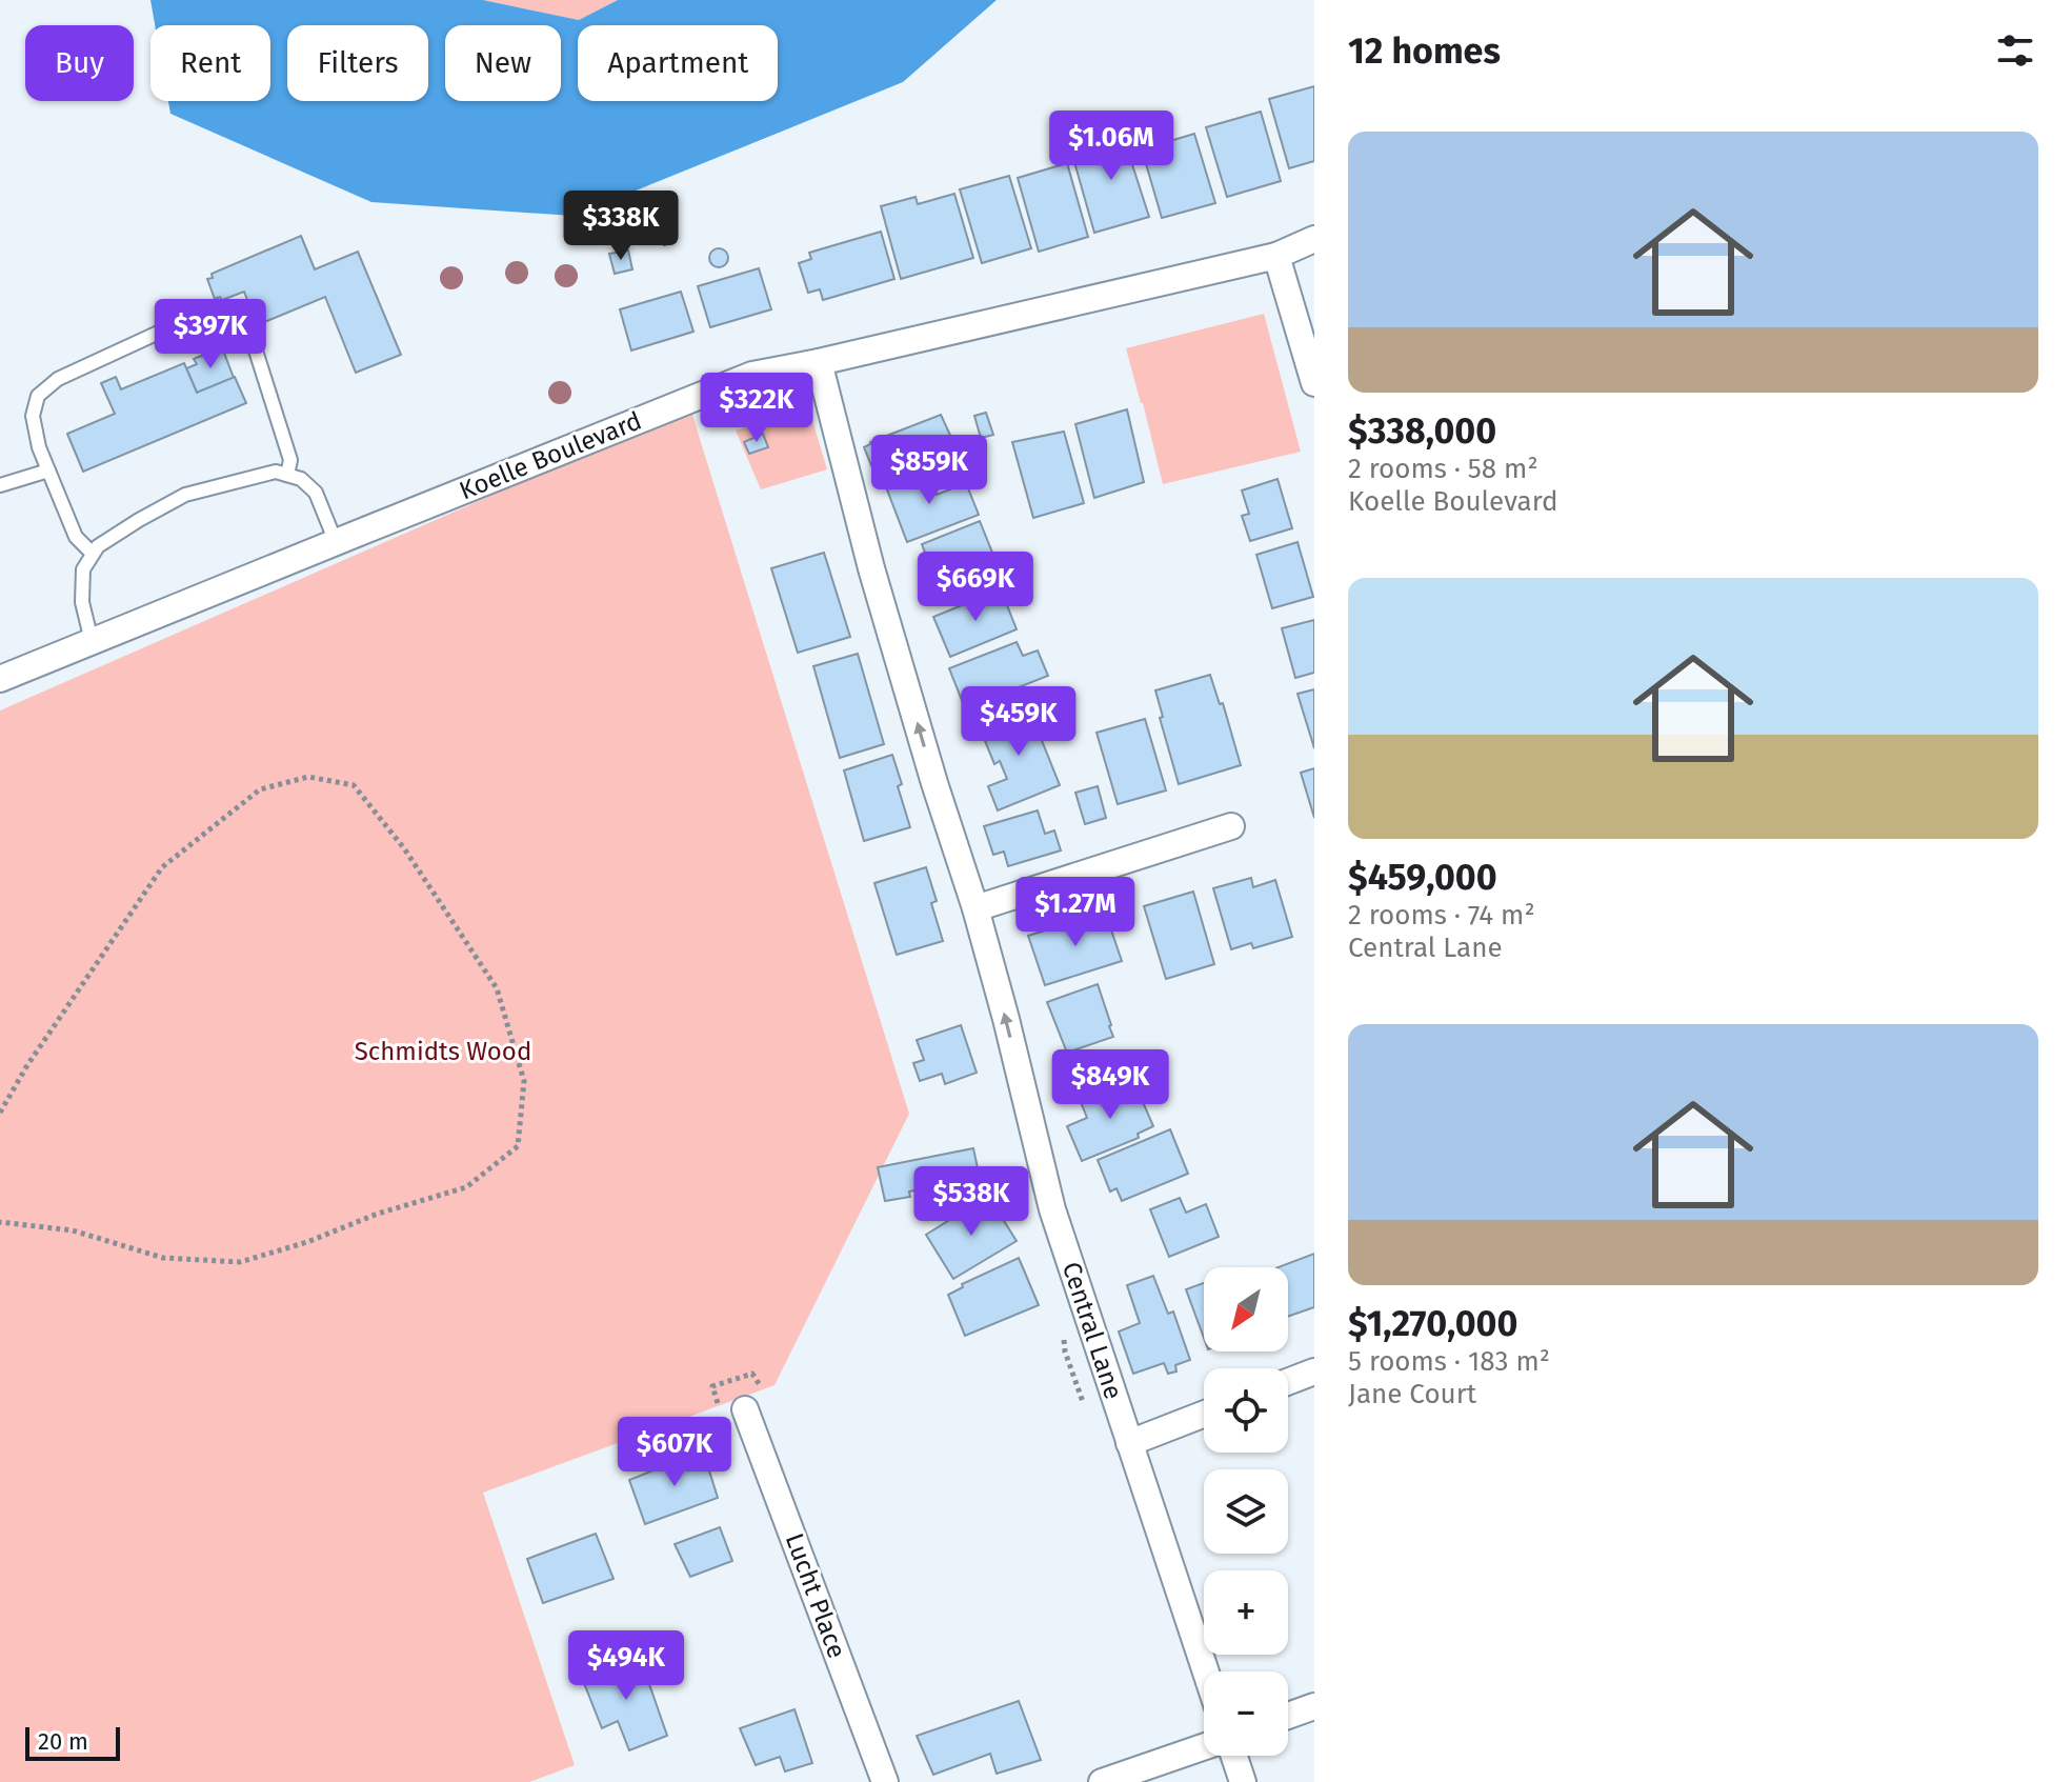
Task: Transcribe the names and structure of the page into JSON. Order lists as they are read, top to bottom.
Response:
{
  "streets": {
    "street": ["Koelle Boulevard", "Central Lane", "Lucht Place"]
  },
  "crossings": [
    ["Koelle Boulevard", "Central Lane"]
  ],
  "one_way": ["Central Lane"],
  "parks": ["Schmidts Wood"],
  "scale_bar": "20 m",
  "north": "bottom left",
  "page": {
    "heading": "12 homes",
    "chip": [
      "Buy",
      "Rent",
      "Filters",
      "New",
      "Apartment"
    ],
    "list": [
      {
        "name": "$338,000",
        "note": "2 rooms · 58 m² · Koelle Boulevard"
      },
      {
        "name": "$459,000",
        "note": "2 rooms · 74 m² · Central Lane"
      },
      {
        "name": "$1,270,000",
        "note": "5 rooms · 183 m² · Jane Court"
      }
    ],
    "price": [
      "$1.06M",
      "$338K",
      "$397K",
      "$322K",
      "$859K",
      "$669K",
      "$459K",
      "$1.27M",
      "$849K",
      "$538K",
      "$607K",
      "$494K"
    ],
    "map_buttons": ["+", "−"],
    "scale": "20 m"
  }
}
